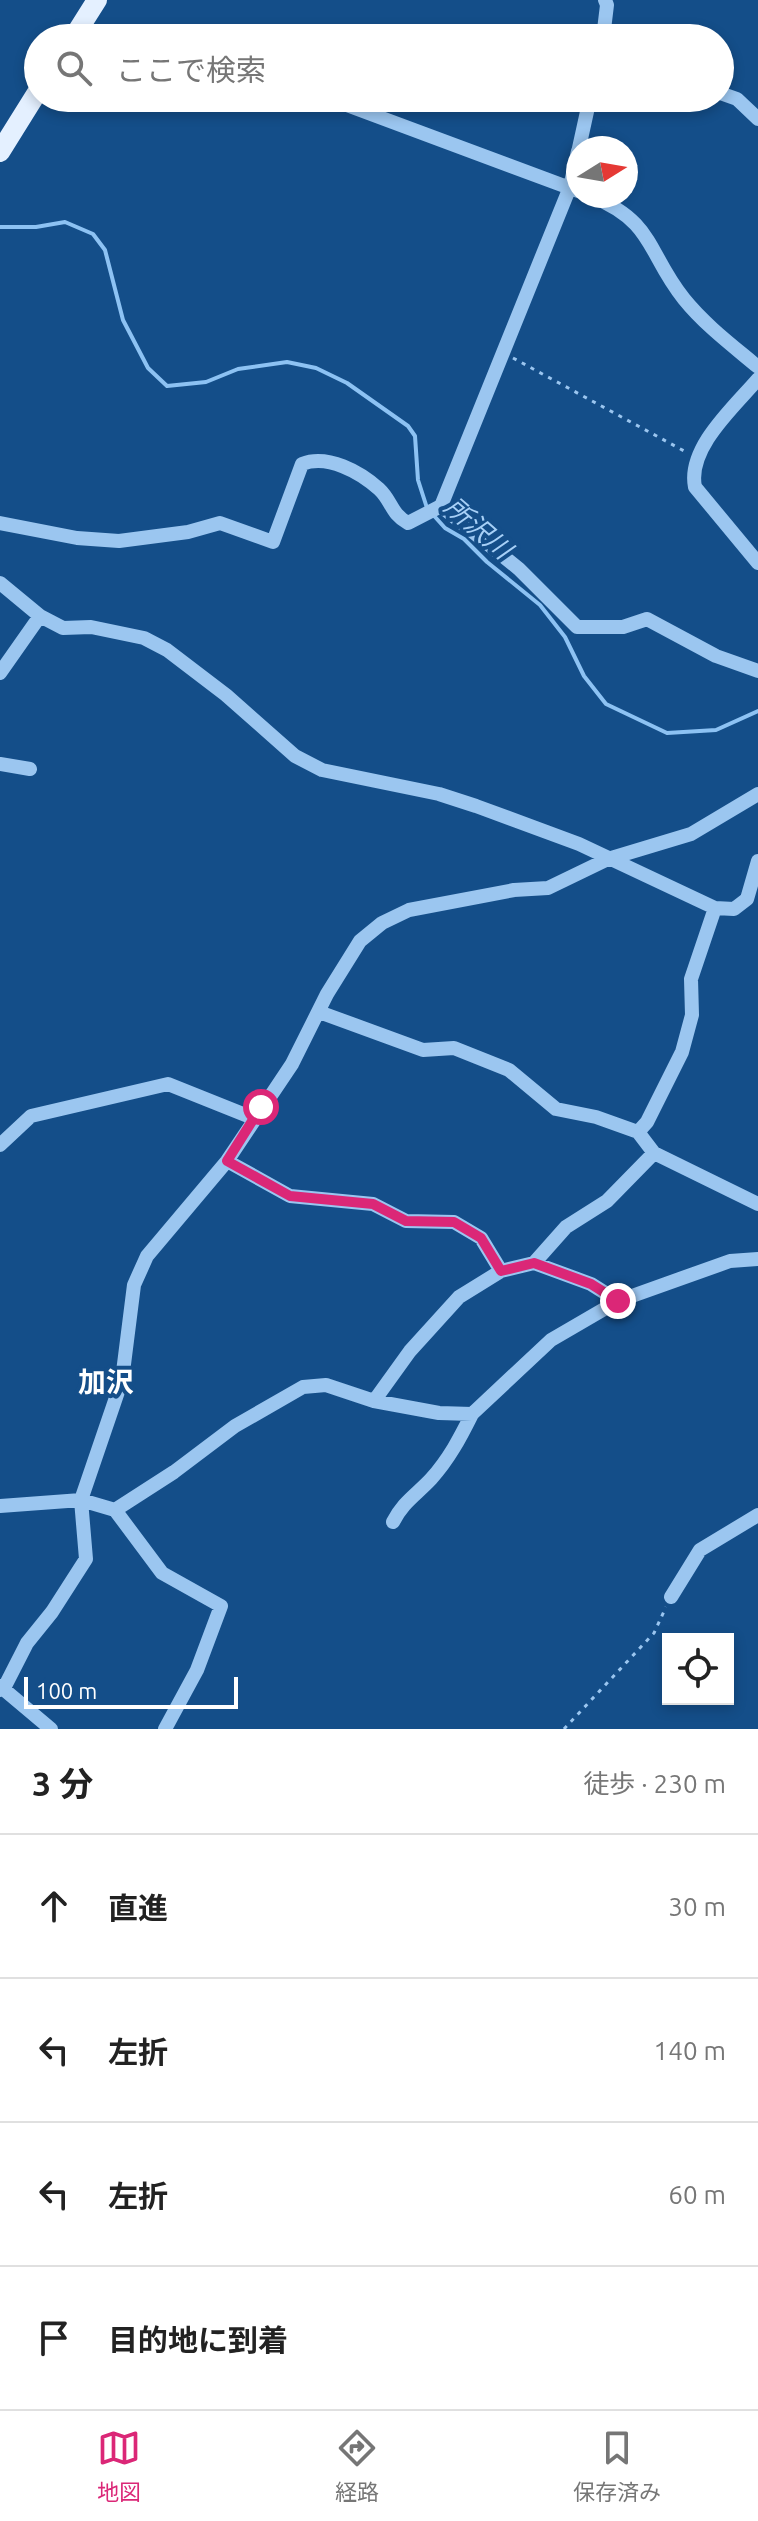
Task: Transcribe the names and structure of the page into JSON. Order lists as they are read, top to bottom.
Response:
{
  "districts": ["加沢"],
  "water": ["所沢川"],
  "scale_bar": "100 m",
  "north": "right",
  "page": {
    "search": "ここで検索",
    "scale": "100 m",
    "heading": ["3 分", "徒歩 · 230 m"],
    "list": [
      ["直進", "30 m"],
      ["左折", "140 m"],
      ["左折", "60 m"],
      "目的地に到着"
    ],
    "nav": ["地図", "経路", "保存済み"]
  }
}
